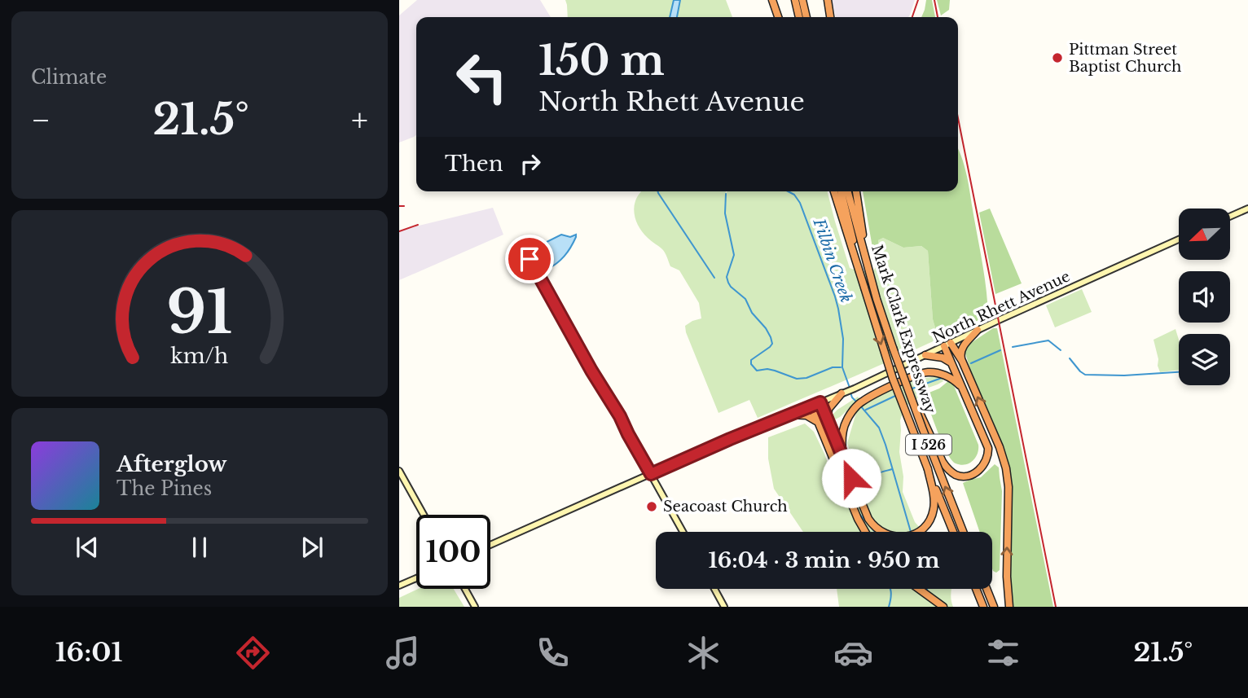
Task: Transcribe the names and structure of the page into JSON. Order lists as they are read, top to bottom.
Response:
{
  "streets": {
    "highway": ["Mark Clark Expressway", "I 526"],
    "main road": ["North Rhett Avenue"]
  },
  "water": ["Filbin Creek"],
  "places": ["Pittman Street Baptist Church", "Seacoast Church"],
  "north": "bottom left",
  "page": {
    "tile": "Climate",
    "turn": ["150 m", "North Rhett Avenue"],
    "heat": ["−", "21.5°", "+"],
    "then": "Then",
    "song": ["Afterglow", "The Pines"],
    "limit": "100",
    "trip": "16:04 · 3 min · 950 m",
    "tabs": ["16:01", "21.5°"],
    "gauge": ["91", "km/h"]
  }
}
